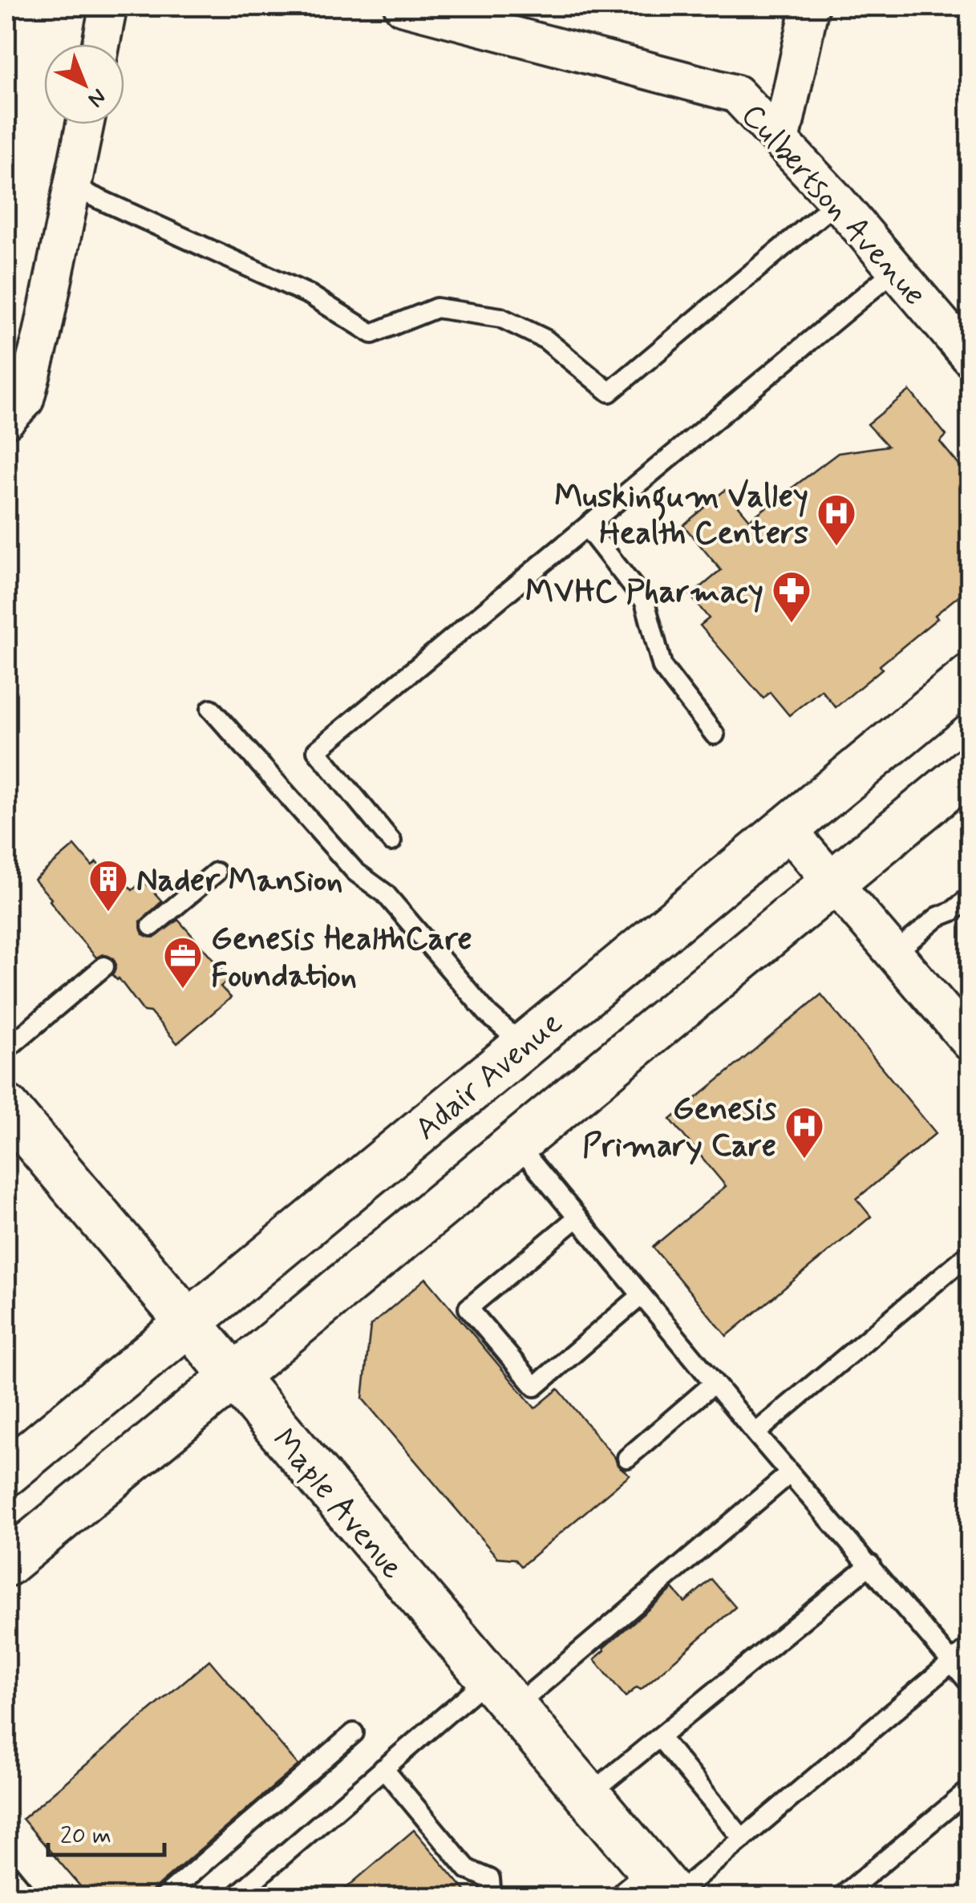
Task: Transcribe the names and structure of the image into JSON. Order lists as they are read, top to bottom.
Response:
{
  "streets": {
    "main road": ["Adair Avenue", "Maple Avenue"],
    "street": ["Culbertson Avenue"]
  },
  "crossings": [
    ["Adair Avenue", "Maple Avenue"]
  ],
  "places": {
    "hospital": ["Muskingum Valley Health Centers", "Genesis Primary Care"],
    "pharmacy": ["MVHC Pharmacy"],
    "building": ["Nader Mansion"],
    "office": ["Genesis HealthCare Foundation"]
  },
  "scale_bar": "20 m",
  "north": "bottom right"
}
